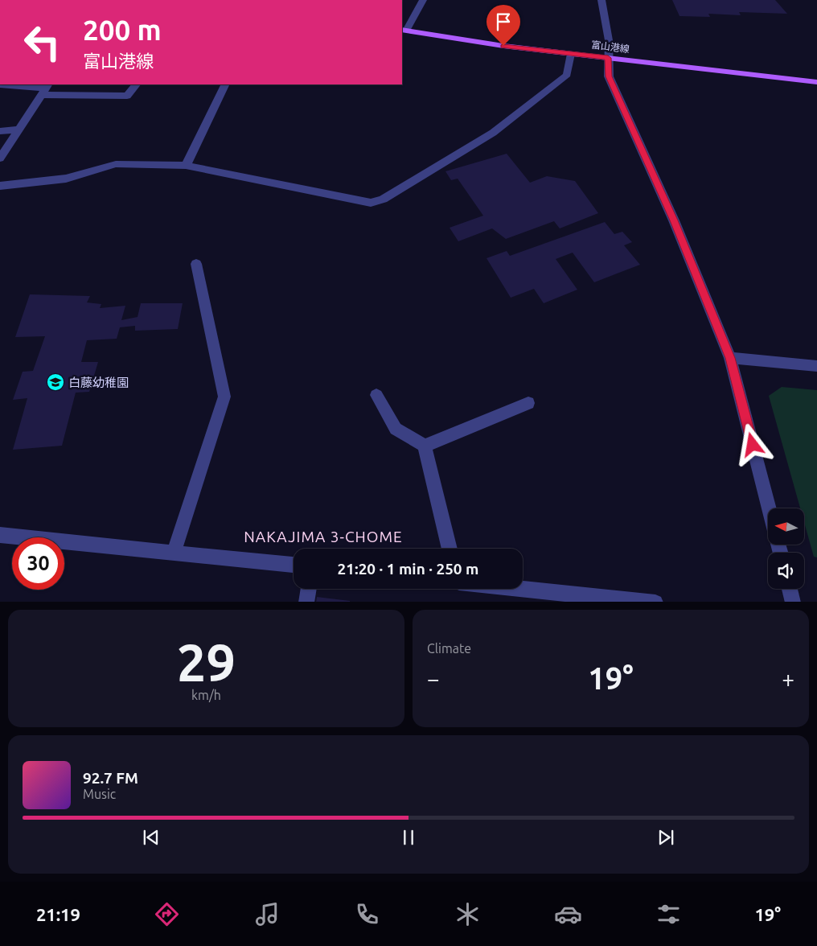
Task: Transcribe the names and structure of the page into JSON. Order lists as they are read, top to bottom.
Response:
{
  "streets": {
    "main road": ["富山港線"]
  },
  "districts": ["NAKAJIMA 3-CHOME"],
  "places": {
    "school or university": ["白藤幼稚園"]
  },
  "north": "left",
  "page": {
    "turn": ["200 m", "富山港線"],
    "limit": "30",
    "trip": "21:20 · 1 min · 250 m",
    "tile": [
      ["29", "km/h"],
      "Climate"
    ],
    "heat": ["−", "19°", "+"],
    "song": ["92.7 FM", "Music"],
    "tabs": ["21:19", "19°"]
  }
}
